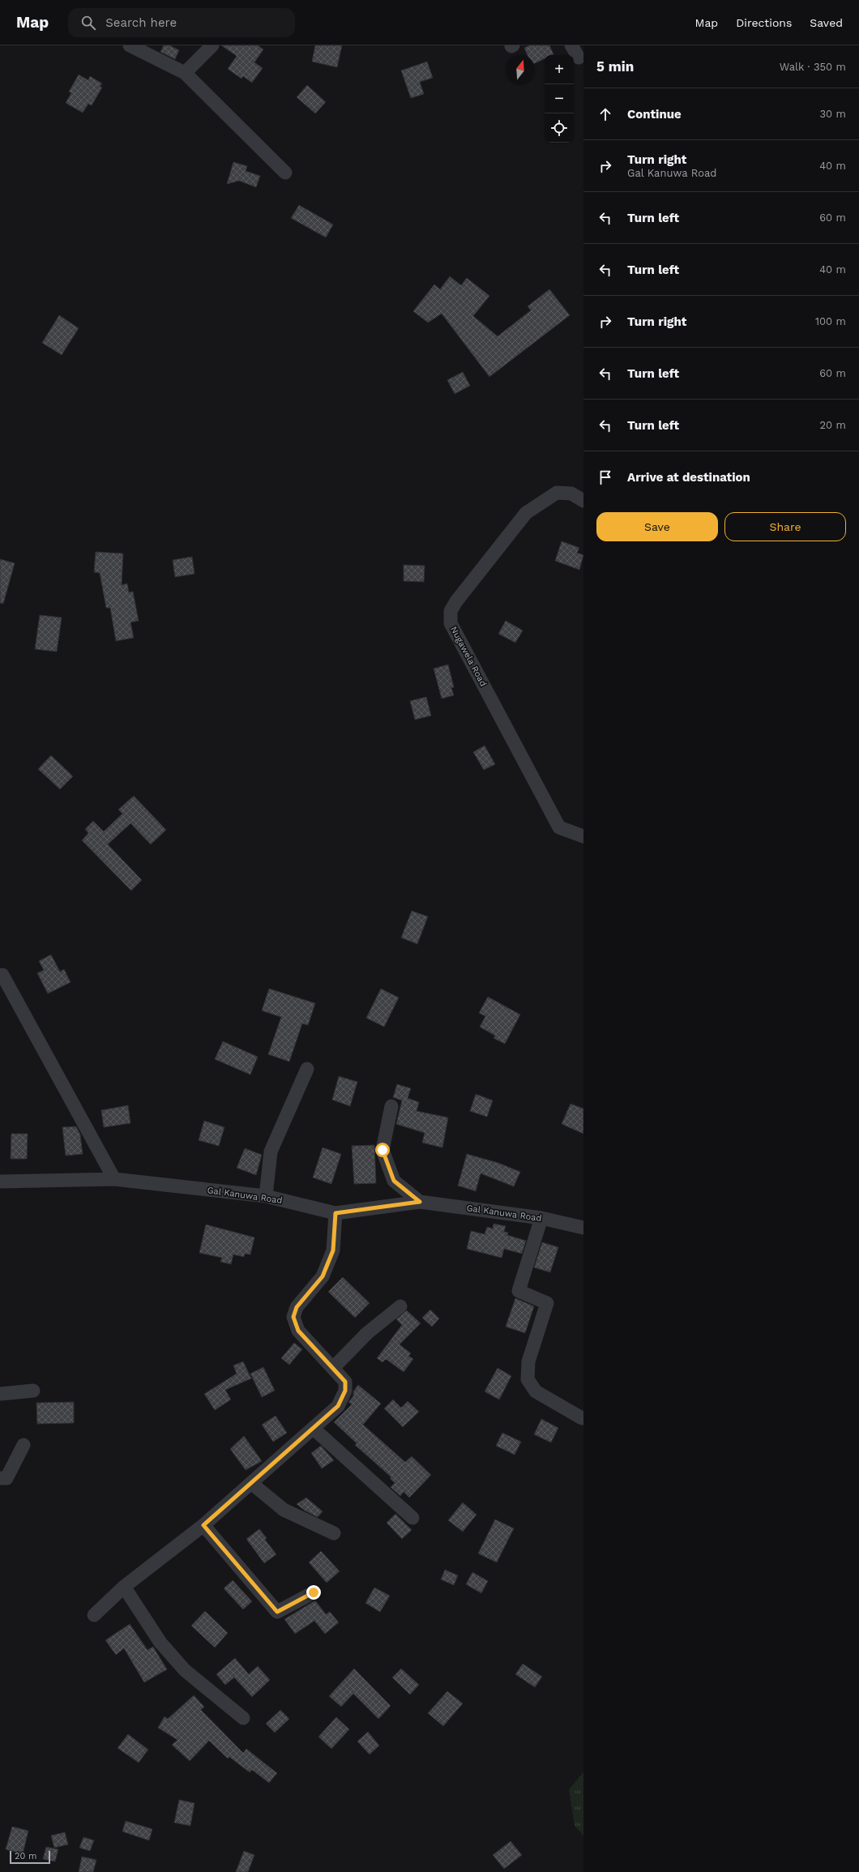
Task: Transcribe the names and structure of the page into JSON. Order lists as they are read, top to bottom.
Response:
{
  "streets": {
    "street": ["Nugawela Road", "Gal Kanuwa Road"]
  },
  "scale_bar": "20 m",
  "north": "top",
  "page": {
    "header": "Map",
    "search": "Search here",
    "nav": ["Map", "Directions", "Saved"],
    "heading": ["5 min", "Walk · 350 m"],
    "map_buttons": ["+", "−"],
    "list": [
      ["Continue", "30 m"],
      ["Turn right", "Gal Kanuwa Road", "40 m"],
      ["Turn left", "60 m"],
      ["Turn left", "40 m"],
      ["Turn right", "100 m"],
      ["Turn left", "60 m"],
      ["Turn left", "20 m"],
      "Arrive at destination"
    ],
    "buttons": ["Save", "Share"],
    "scale": "20 m"
  }
}
